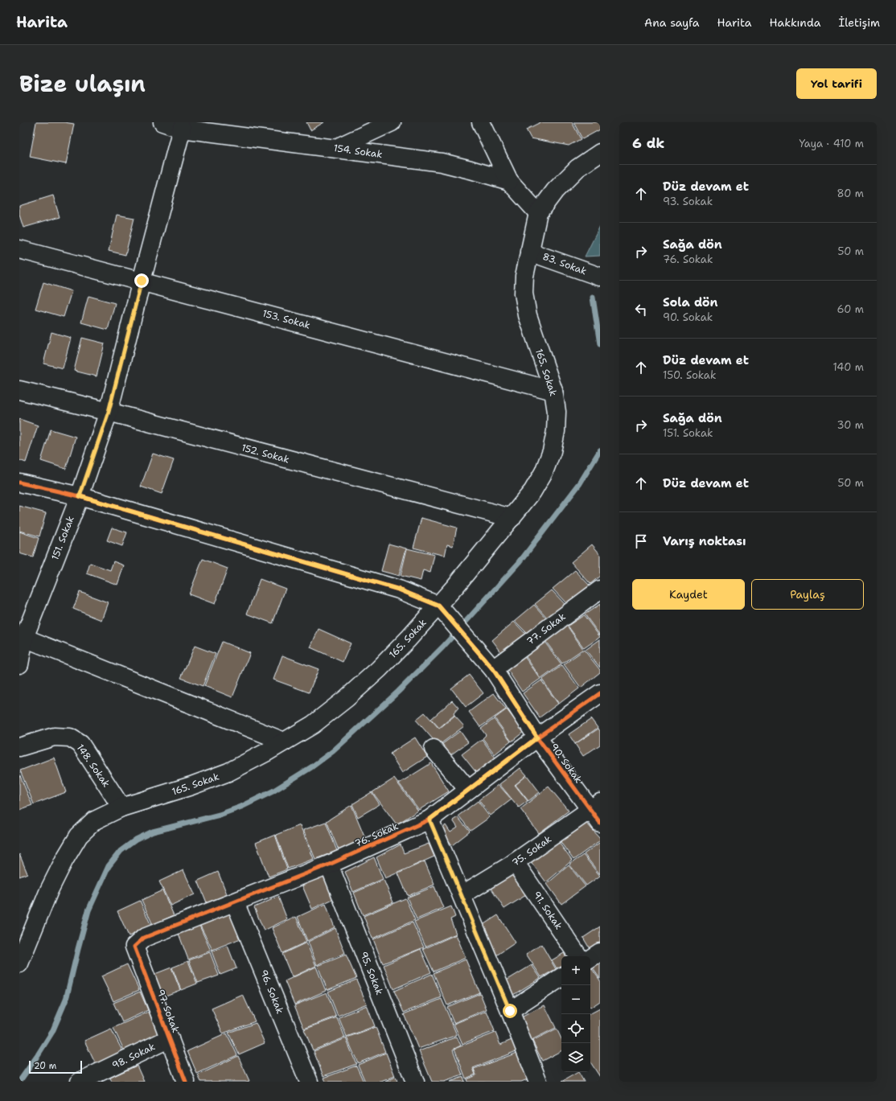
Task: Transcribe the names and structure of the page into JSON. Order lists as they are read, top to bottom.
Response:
{
  "streets": {
    "street": [
      "154. Sokak",
      "83. Sokak",
      "153. Sokak",
      "165. Sokak",
      "152. Sokak",
      "151. Sokak",
      "77. Sokak",
      "90. Sokak",
      "148. Sokak",
      "76. Sokak",
      "75. Sokak",
      "91. Sokak",
      "95. Sokak",
      "96. Sokak",
      "97. Sokak",
      "98. Sokak"
    ]
  },
  "crossings": [
    ["154. Sokak", "151. Sokak"],
    ["83. Sokak", "165. Sokak"],
    ["153. Sokak", "165. Sokak"],
    ["153. Sokak", "151. Sokak"],
    ["165. Sokak", "152. Sokak"],
    ["165. Sokak", "90. Sokak"],
    ["165. Sokak", "148. Sokak"],
    ["152. Sokak", "151. Sokak"],
    ["77. Sokak", "90. Sokak"],
    ["90. Sokak", "76. Sokak"],
    ["90. Sokak", "75. Sokak"],
    ["76. Sokak", "95. Sokak"],
    ["76. Sokak", "96. Sokak"],
    ["76. Sokak", "97. Sokak"],
    ["75. Sokak", "91. Sokak"],
    ["97. Sokak", "98. Sokak"]
  ],
  "scale_bar": "20 m",
  "page": {
    "header": "Harita",
    "nav": [
      "Ana sayfa",
      "Harita",
      "Hakkında",
      "İletişim"
    ],
    "title": "Bize ulaşın",
    "buttons": [
      "Yol tarifi",
      ["Kaydet", "Paylaş"]
    ],
    "heading": ["6 dk", "Yaya · 410 m"],
    "list": [
      ["Düz devam et", "93. Sokak", "80 m"],
      ["Sağa dön", "76. Sokak", "50 m"],
      ["Sola dön", "90. Sokak", "60 m"],
      ["Düz devam et", "150. Sokak", "140 m"],
      ["Sağa dön", "151. Sokak", "30 m"],
      ["Düz devam et", "50 m"],
      "Varış noktası"
    ],
    "map_buttons": ["+", "−"],
    "scale": "20 m"
  }
}
